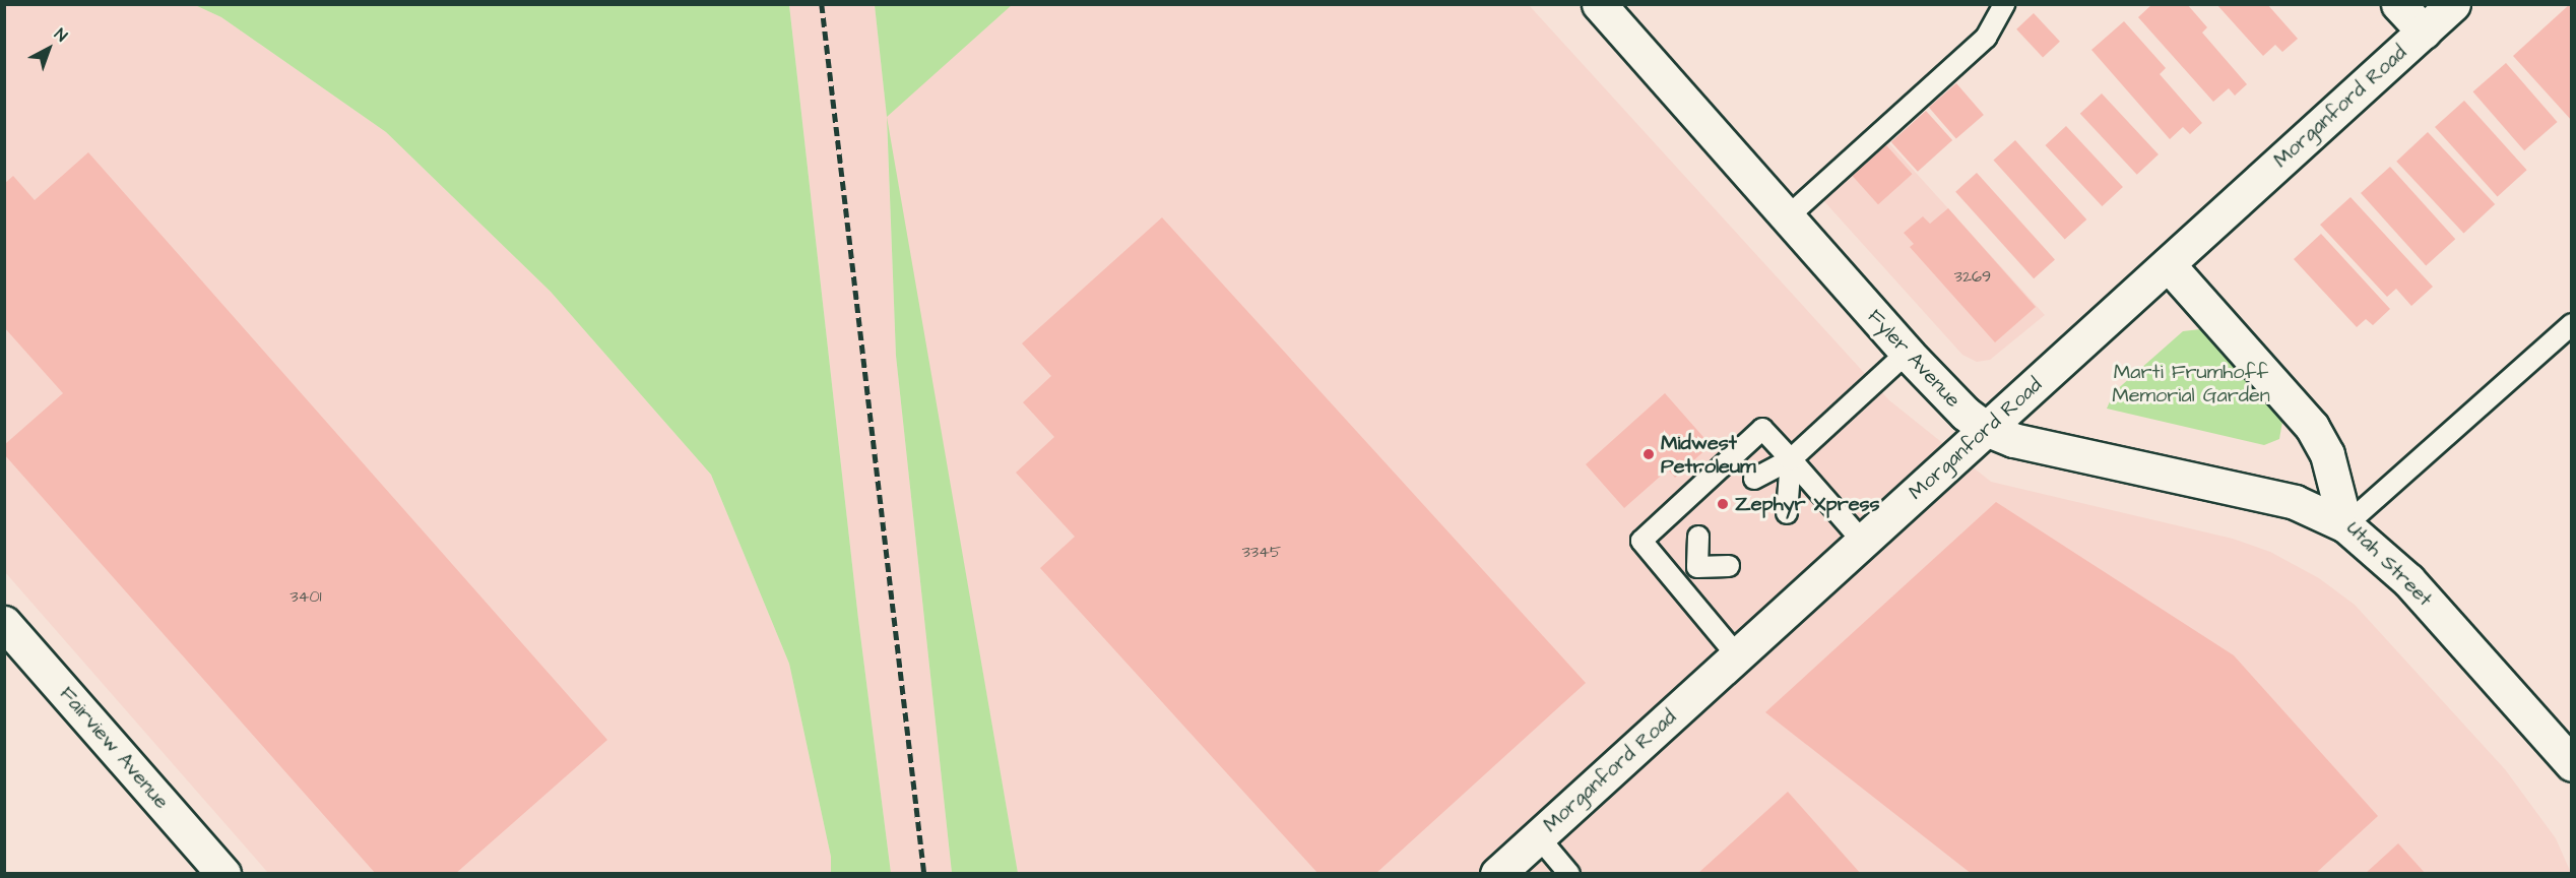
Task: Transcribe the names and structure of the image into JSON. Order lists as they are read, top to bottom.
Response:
{
  "streets": {
    "street": [
      "Morganford Road",
      "Fyler Avenue",
      "Utah Street",
      "Fairview Avenue"
    ]
  },
  "crossings": [
    ["Morganford Road", "Fyler Avenue"],
    ["Morganford Road", "Utah Street"],
    ["Fyler Avenue", "Utah Street"]
  ],
  "parks": ["Marti Frumhoff Memorial Garden"],
  "places": ["Midwest Petroleum", "Zephyr Xpress"],
  "house_numbers": ["3269", "3345", "3401"],
  "north": "top right"
}
